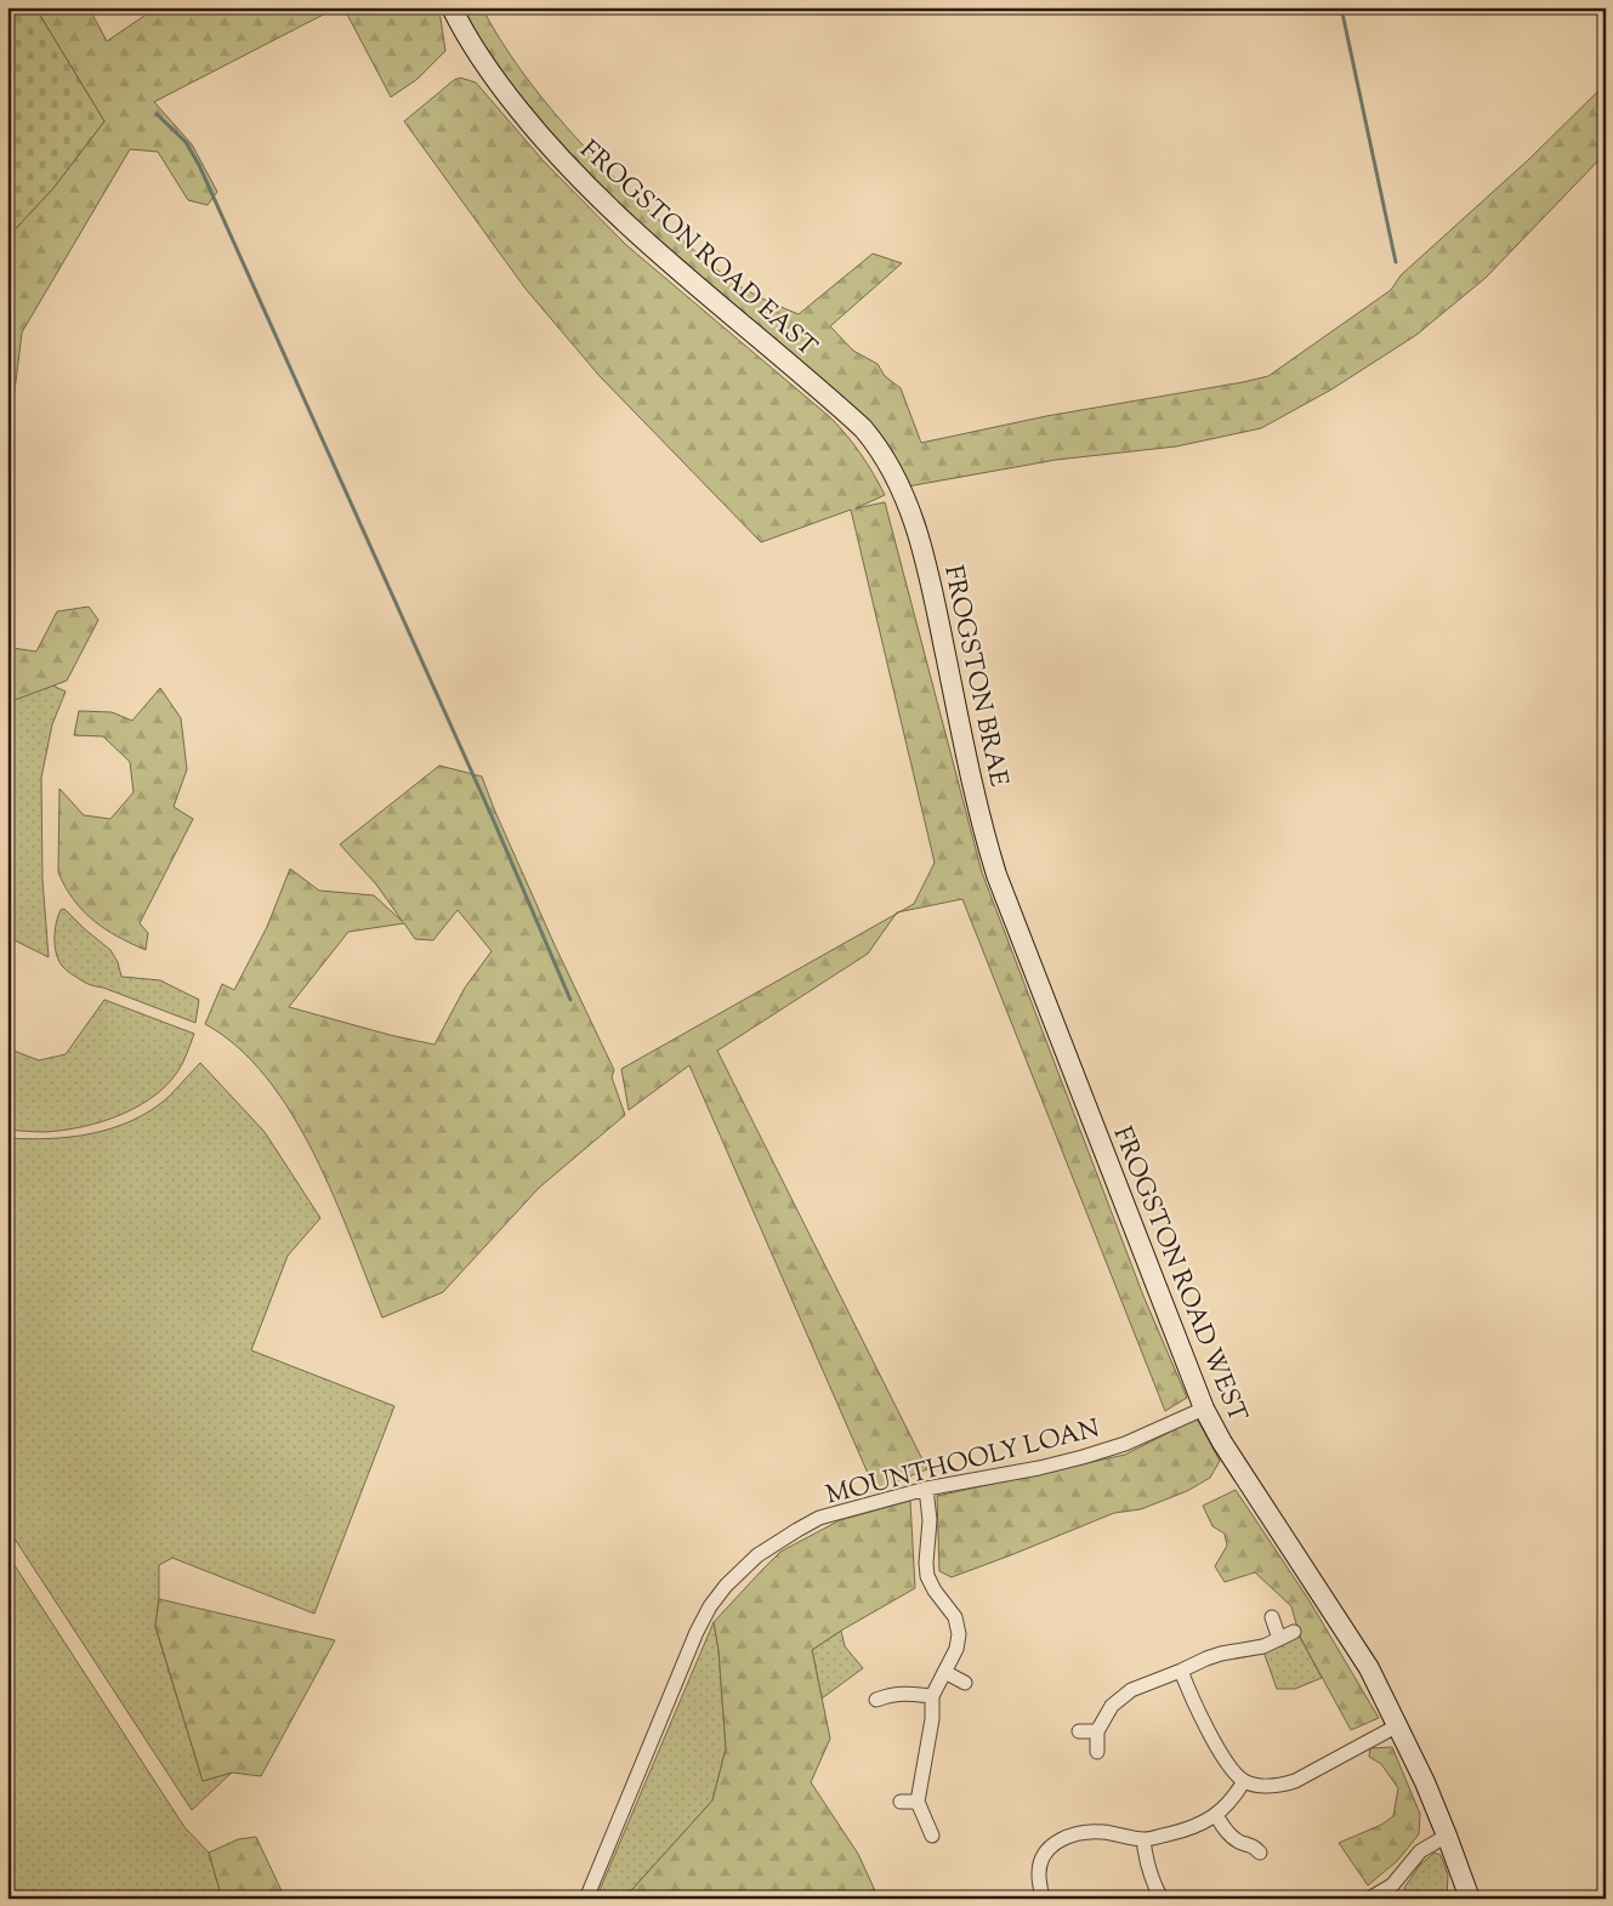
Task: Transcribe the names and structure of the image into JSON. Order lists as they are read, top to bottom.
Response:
{
  "streets": {
    "main road": ["FROGSTON ROAD EAST", "FROGSTON BRAE", "FROGSTON ROAD WEST"],
    "street": ["MOUNTHOOLY LOAN"]
  },
  "crossings": [
    ["FROGSTON ROAD EAST", "FROGSTON BRAE"],
    ["FROGSTON BRAE", "FROGSTON ROAD WEST"],
    ["FROGSTON ROAD WEST", "MOUNTHOOLY LOAN"]
  ]
}
